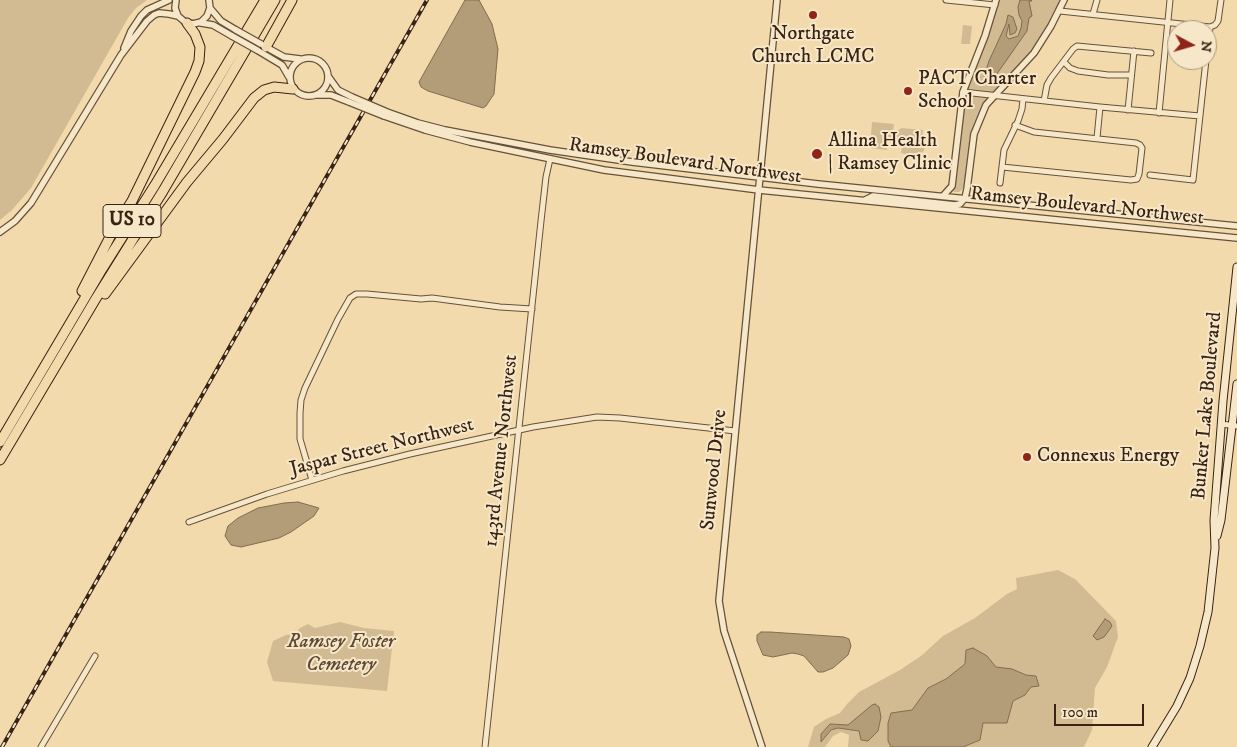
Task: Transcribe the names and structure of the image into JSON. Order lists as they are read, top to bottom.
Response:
{
  "streets": {
    "highway": ["US 10"],
    "main road": ["Bunker Lake Boulevard"],
    "street": [
      "Ramsey Boulevard Northwest",
      "Jaspar Street Northwest",
      "143rd Avenue Northwest",
      "Sunwood Drive"
    ]
  },
  "crossings": [
    ["Ramsey Boulevard Northwest", "143rd Avenue Northwest"],
    ["Ramsey Boulevard Northwest", "Sunwood Drive"],
    ["Jaspar Street Northwest", "143rd Avenue Northwest"],
    ["Jaspar Street Northwest", "Sunwood Drive"]
  ],
  "parks": ["Ramsey Foster Cemetery"],
  "places": [
    "Northgate Church LCMC",
    "PACT Charter School",
    "Allina Health | Ramsey Clinic",
    "Connexus Energy"
  ],
  "scale_bar": "100 m",
  "north": "right"
}
